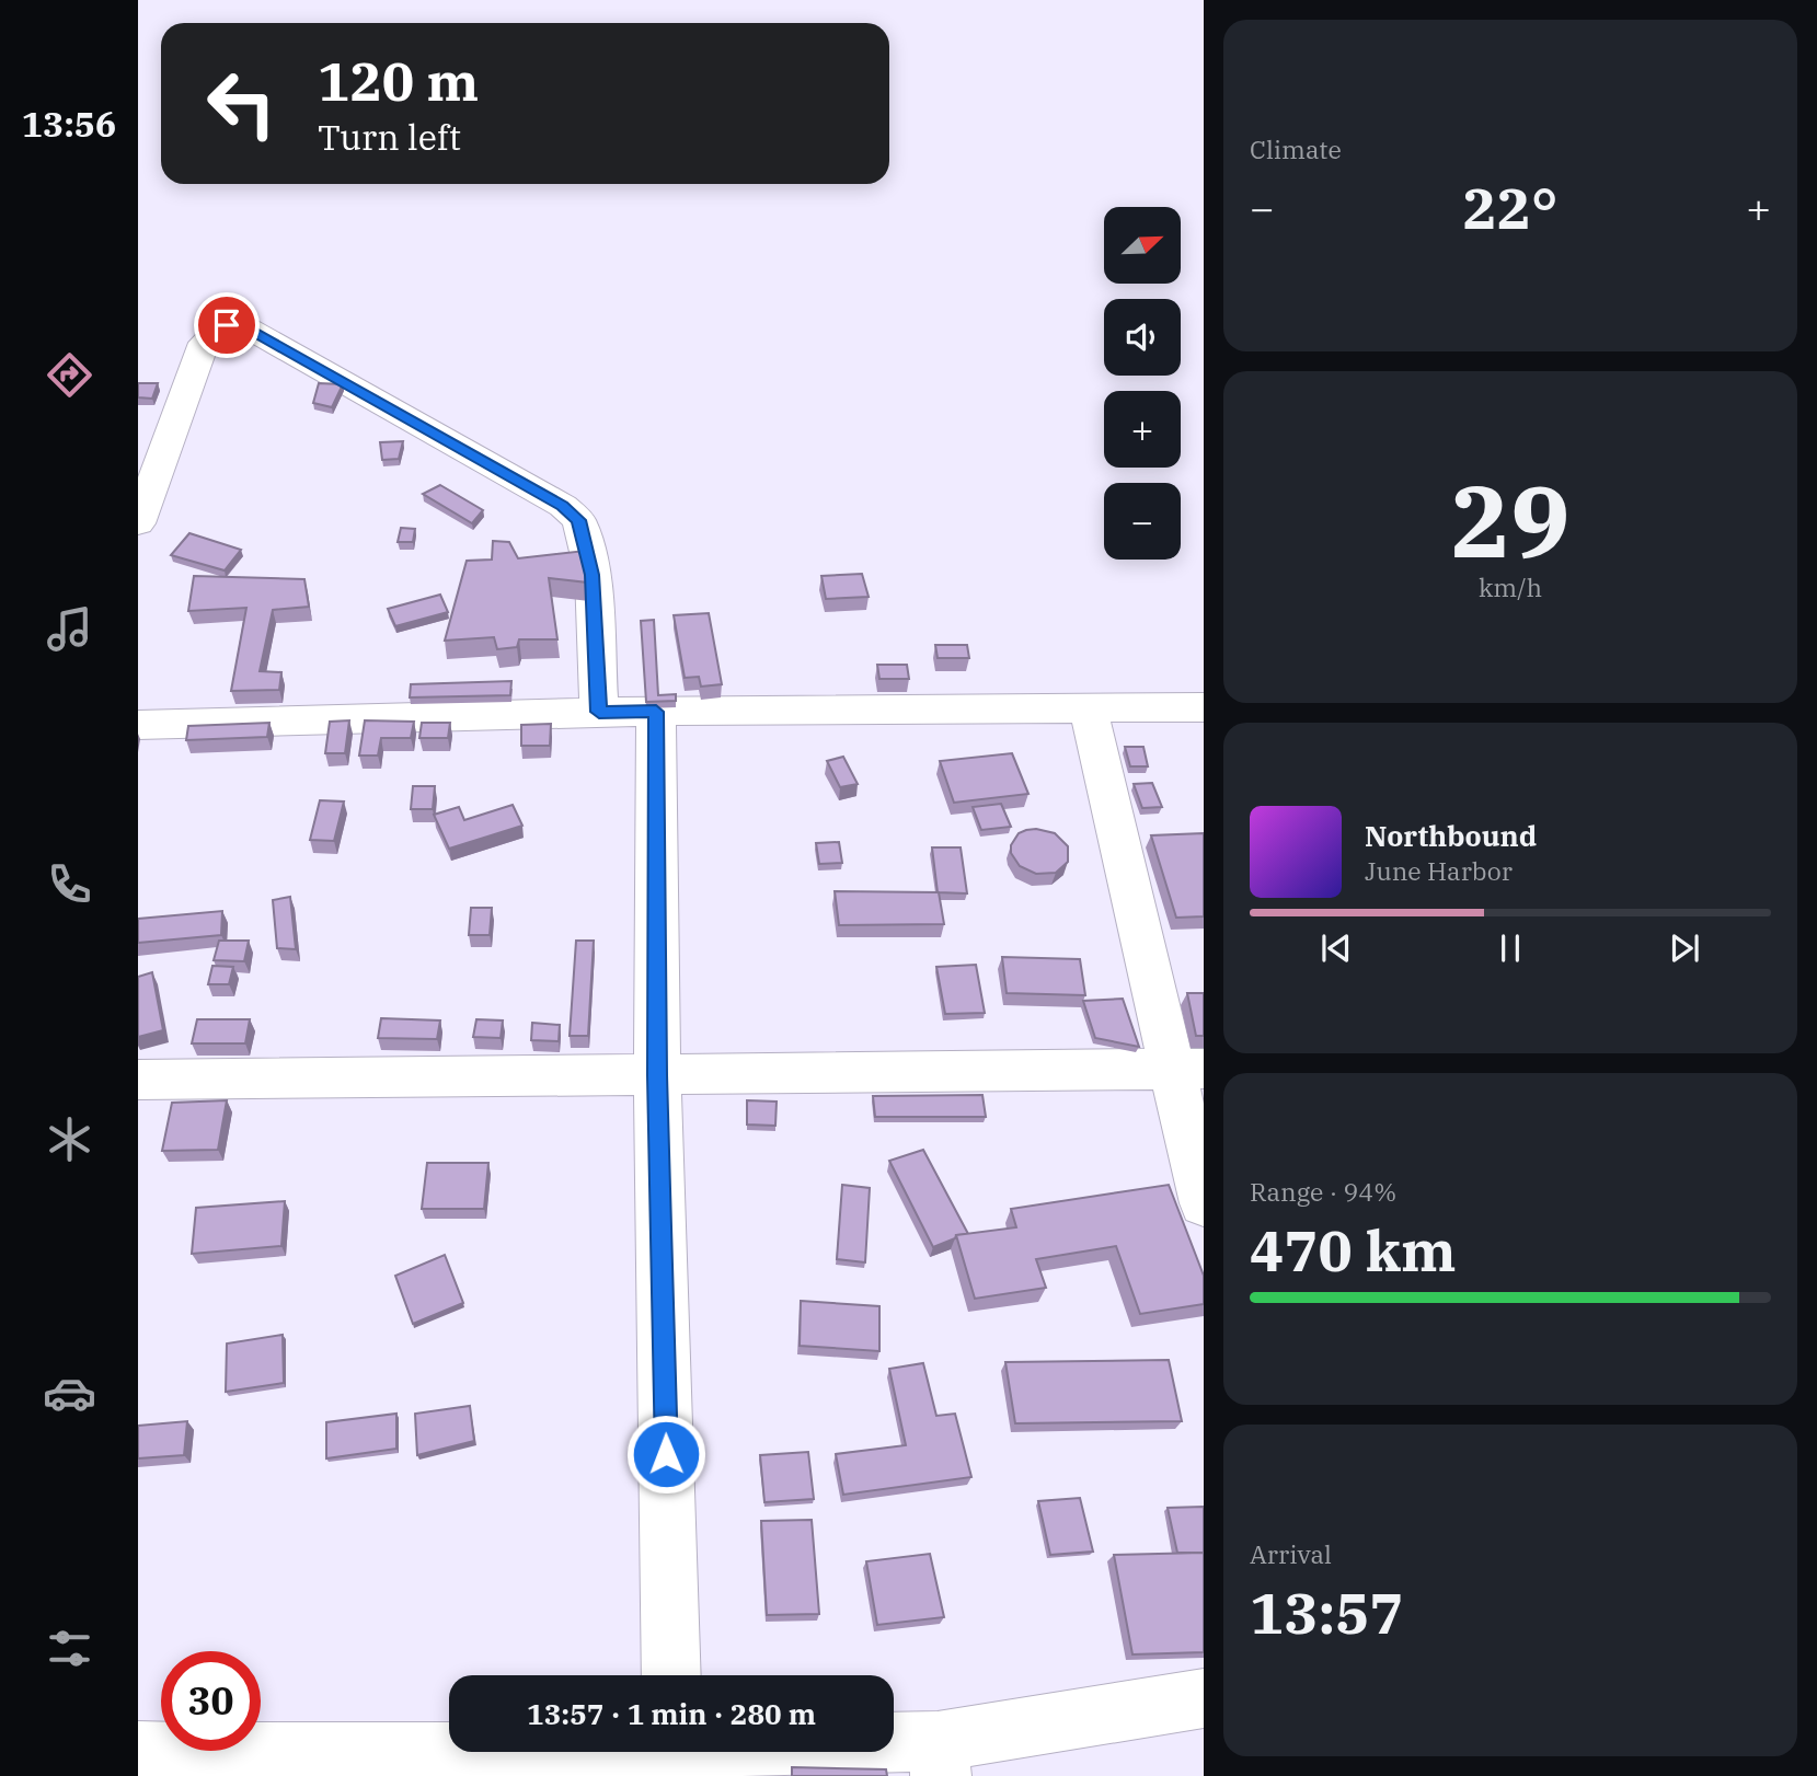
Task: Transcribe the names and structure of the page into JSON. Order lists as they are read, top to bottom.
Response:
{
  "north": "top right",
  "page": {
    "tabs": "13:56",
    "tile": [
      "Climate",
      ["29", "km/h"],
      ["Range · 94%", "470 km"],
      ["Arrival", "13:57"]
    ],
    "turn": ["120 m", "Turn left"],
    "heat": ["−", "22°", "+"],
    "map_buttons": ["+", "−"],
    "song": ["Northbound", "June Harbor"],
    "limit": "30",
    "trip": "13:57 · 1 min · 280 m"
  }
}
